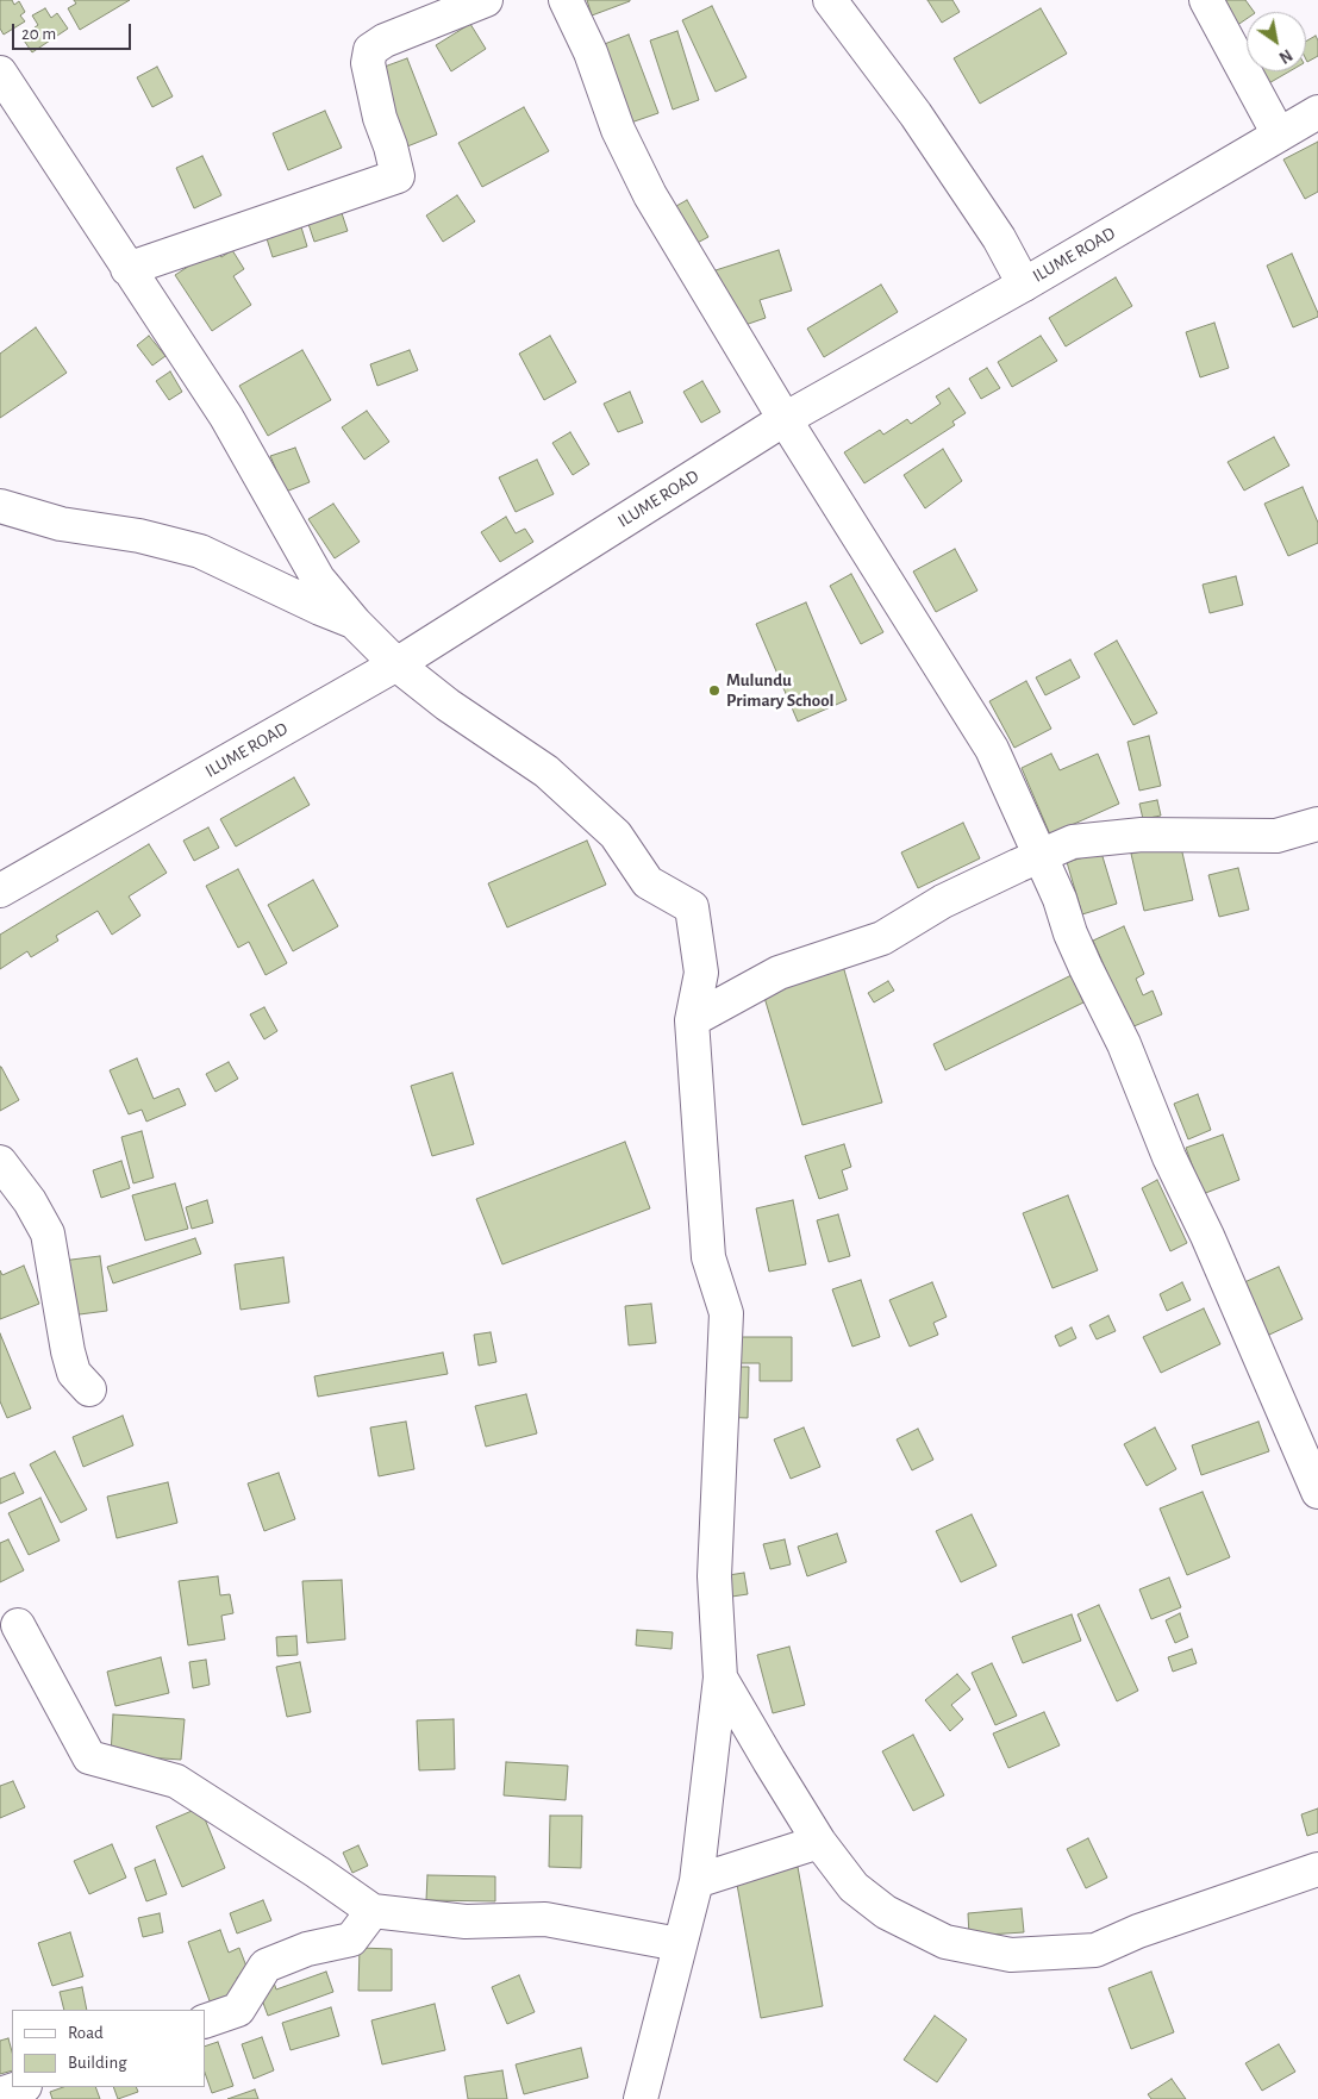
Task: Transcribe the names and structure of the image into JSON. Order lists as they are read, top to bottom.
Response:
{
  "streets": {
    "street": ["ILUME ROAD"]
  },
  "places": ["Mulundu Primary School"],
  "legend": ["Road", "Building"],
  "scale_bar": "20 m",
  "north": "bottom right"
}
